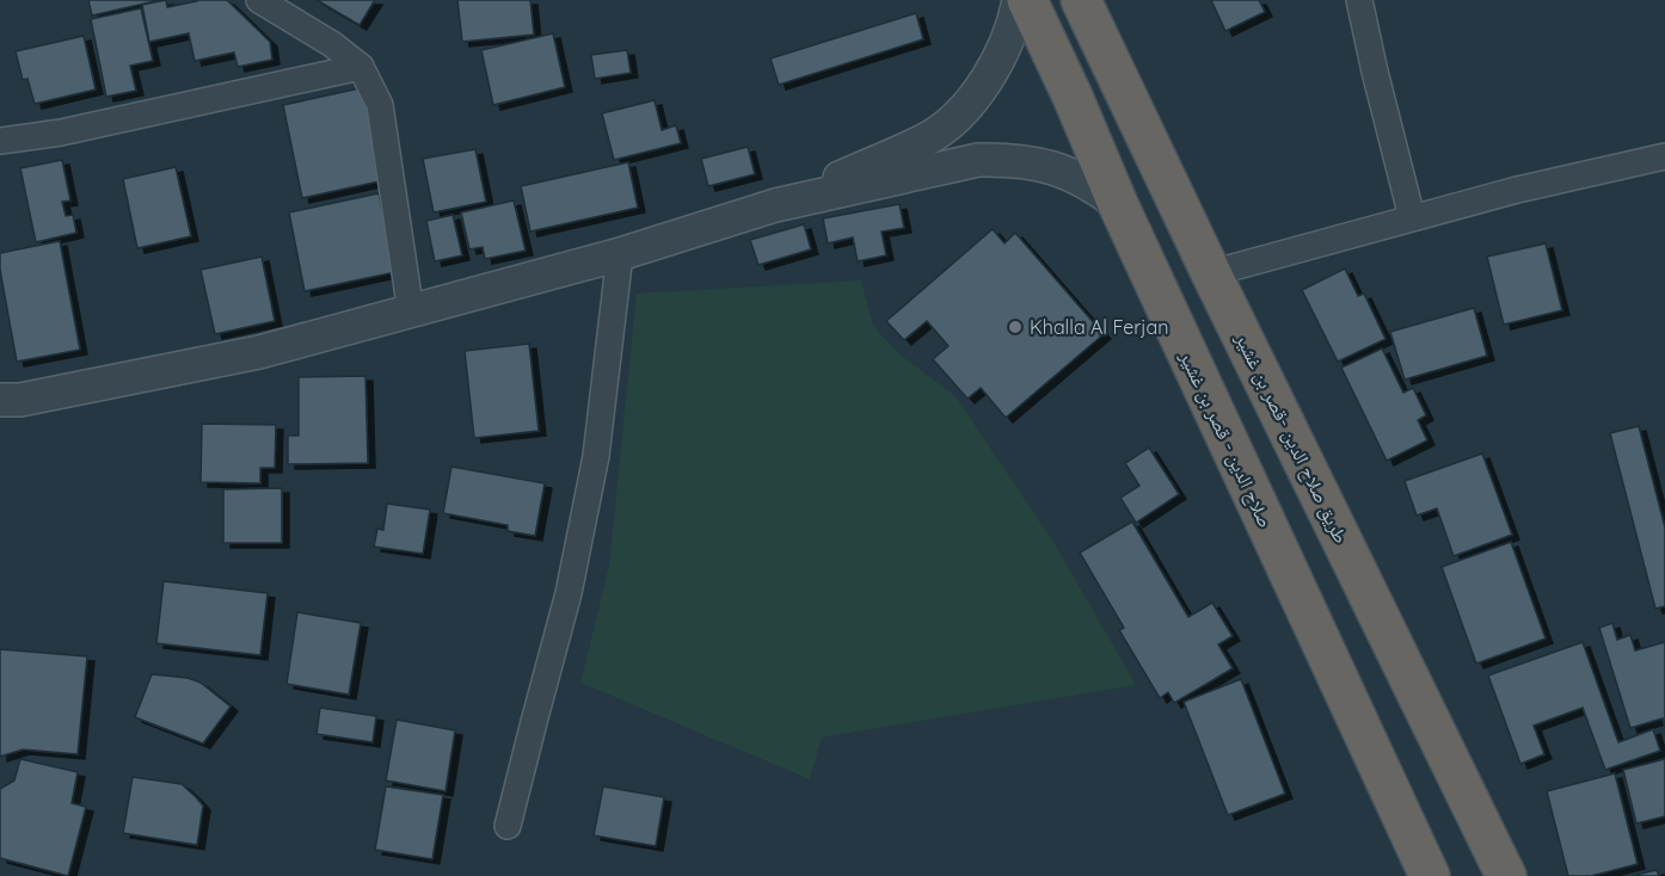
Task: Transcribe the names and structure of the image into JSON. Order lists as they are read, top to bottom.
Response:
{
  "streets": {
    "highway": ["طريق صلاح الدين -قصر بن غشير", "صلاح الدين - قصر بن غشير"]
  },
  "places": ["Khalla Al Ferjan"]
}
